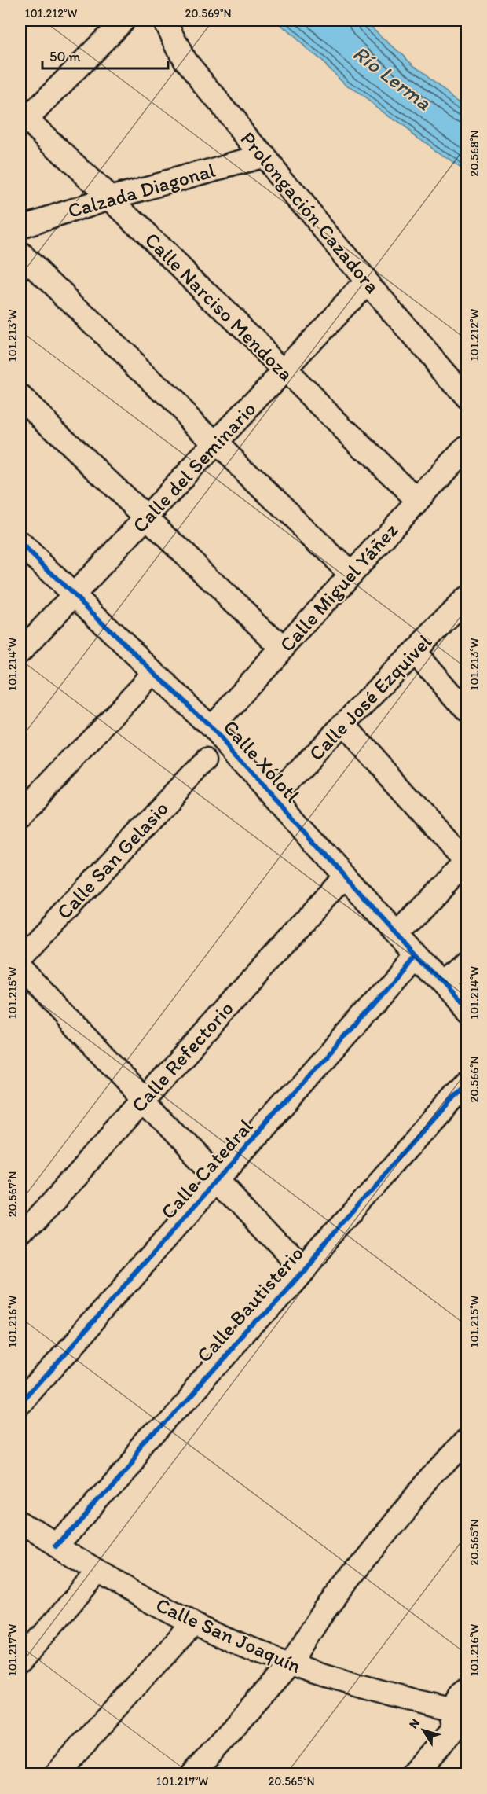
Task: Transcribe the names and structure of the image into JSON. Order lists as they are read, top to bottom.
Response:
{
  "streets": {
    "street": [
      "Calzada Diagonal",
      "Prolongación Cazadora",
      "Calle Narciso Mendoza",
      "Calle del Seminario",
      "Calle Miguel Yáñez",
      "Calle José Ezquivel",
      "Calle Xólotl",
      "Calle San Gelasio",
      "Calle Refectorio",
      "Calle Catedral",
      "Calle Bautisterio",
      "Calle San Joaquín"
    ]
  },
  "crossings": [
    ["Calzada Diagonal", "Prolongación Cazadora"],
    ["Calzada Diagonal", "Calle Narciso Mendoza"],
    ["Prolongación Cazadora", "Calle del Seminario"],
    ["Calle Narciso Mendoza", "Calle del Seminario"],
    ["Calle Narciso Mendoza", "Calle Miguel Yáñez"],
    ["Calle del Seminario", "Calle Xólotl"],
    ["Calle Miguel Yáñez", "Calle Xólotl"],
    ["Calle José Ezquivel", "Calle Xólotl"],
    ["Calle Xólotl", "Calle Refectorio"],
    ["Calle Xólotl", "Calle Catedral"],
    ["Calle Bautisterio", "Calle San Joaquín"]
  ],
  "water": ["Río Lerma"],
  "scale_bar": "50 m",
  "north": "top left",
  "coordinates": [
    "101.212°W",
    "20.569°N",
    "20.568°N",
    "101.213°W",
    "101.214°W",
    "101.215°W",
    "20.566°N",
    "20.567°N",
    "101.216°W",
    "20.565°N",
    "101.217°W"
  ]
}
